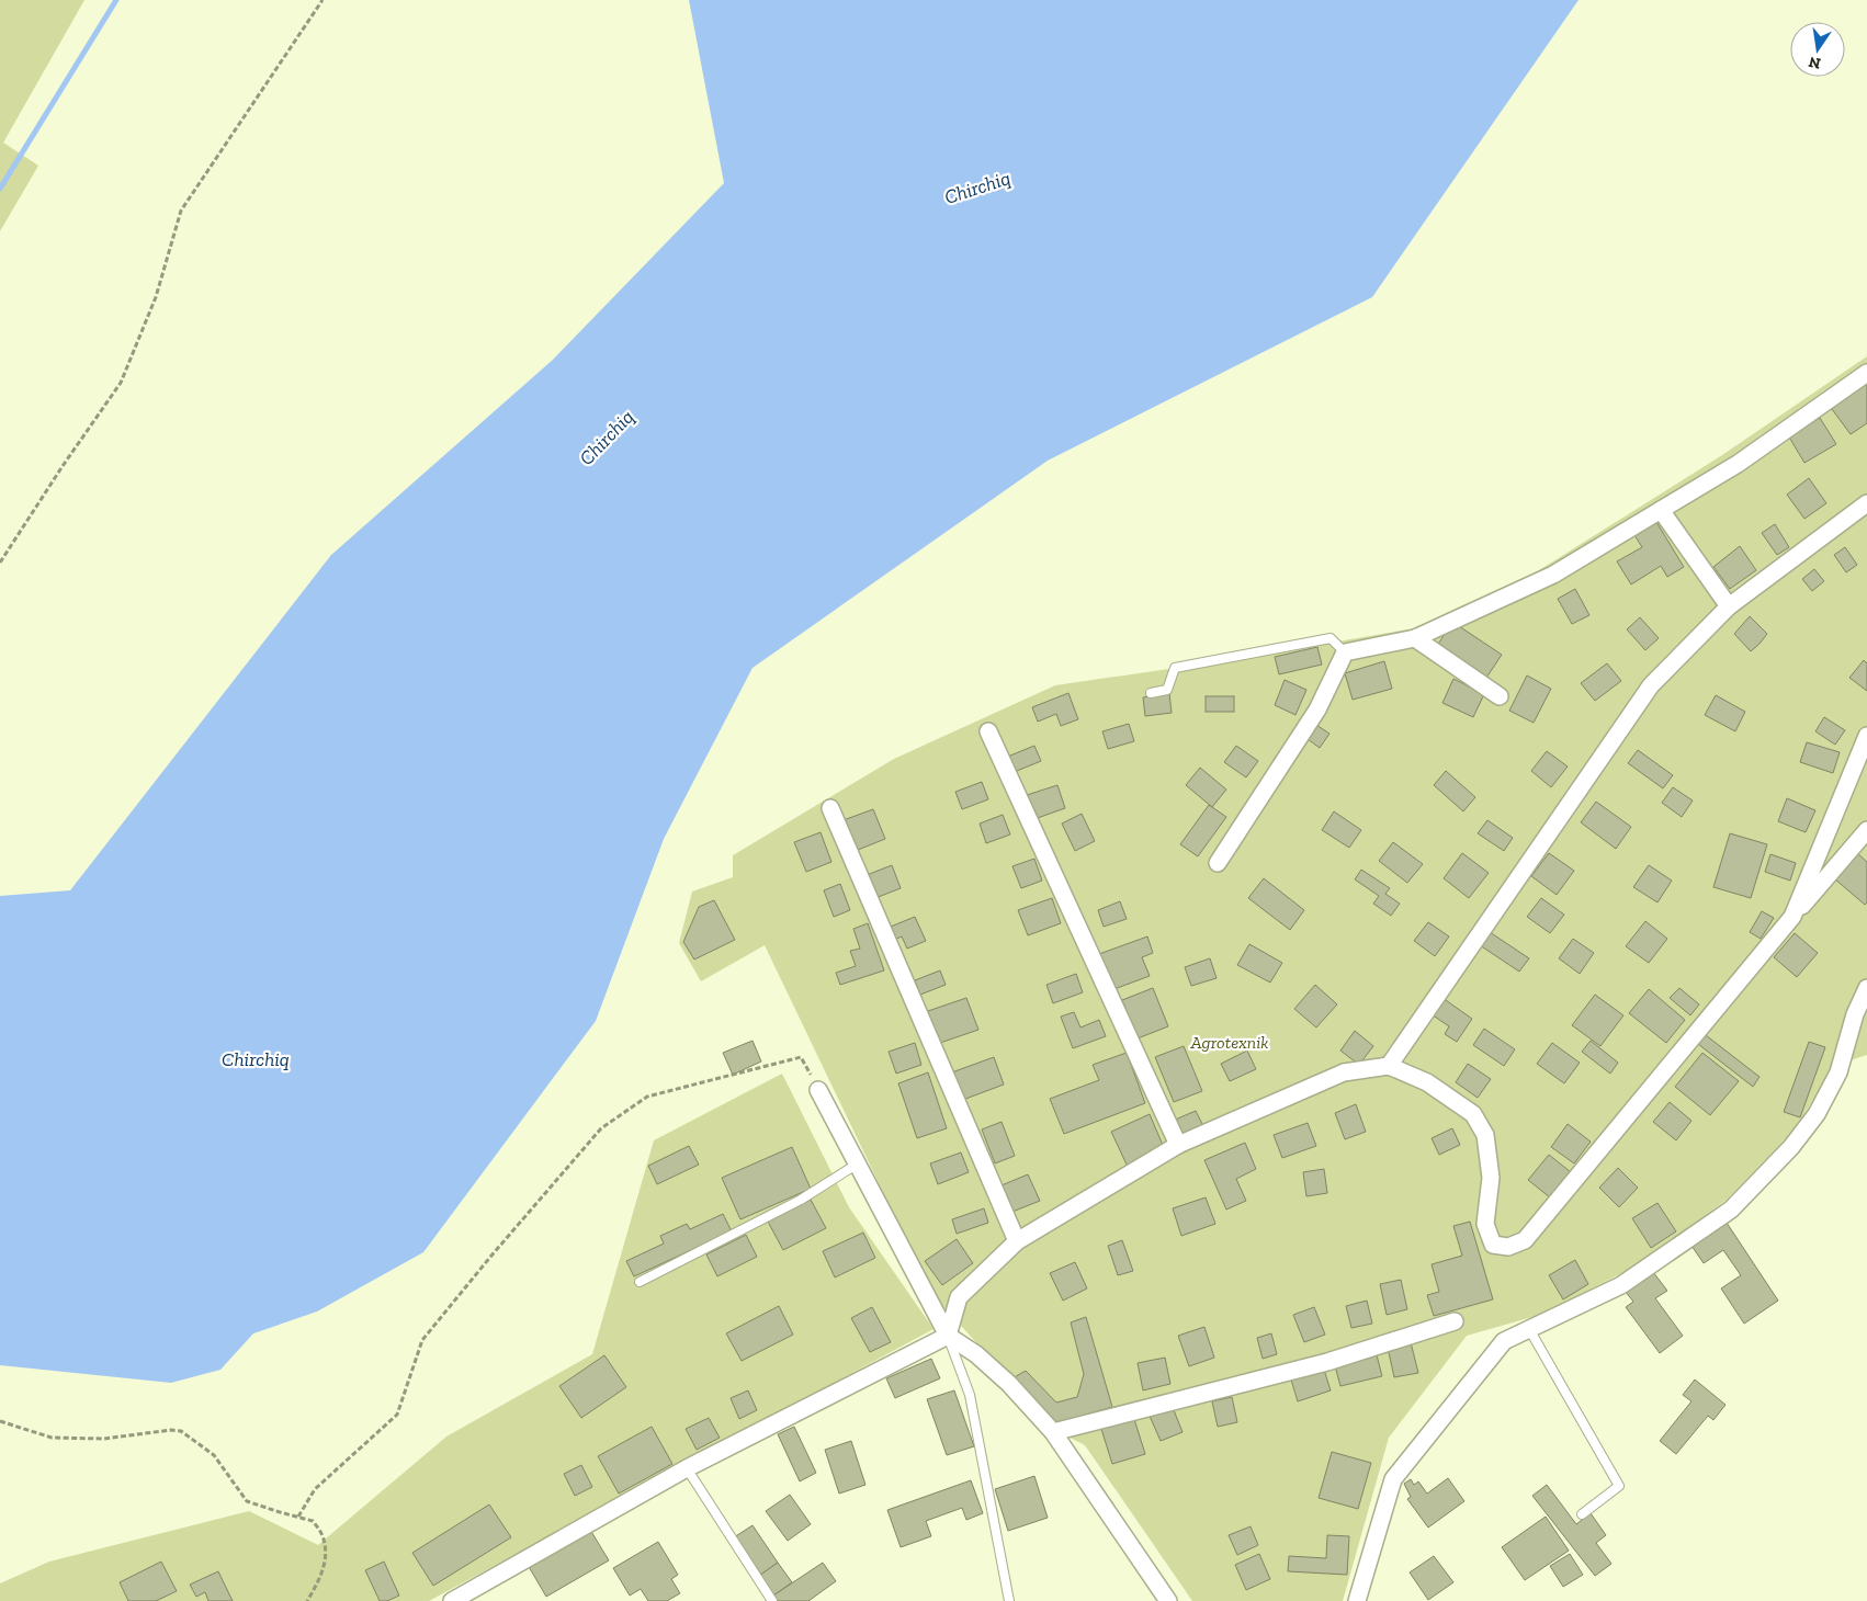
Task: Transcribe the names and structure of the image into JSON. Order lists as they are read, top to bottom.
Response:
{
  "water": ["Chirchiq"],
  "parks": ["Agrotexnik"],
  "north": "bottom"
}
